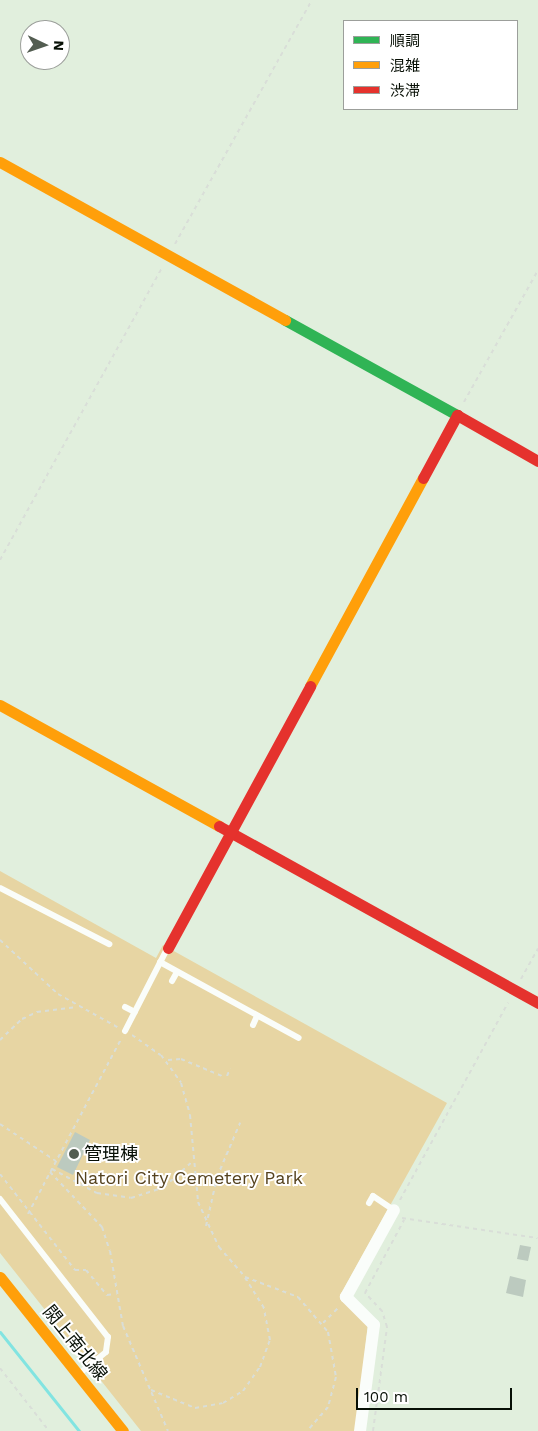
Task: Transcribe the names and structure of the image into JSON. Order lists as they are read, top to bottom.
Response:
{
  "streets": {
    "street": ["閖上南北線"]
  },
  "parks": ["Natori City Cemetery Park"],
  "places": ["管理棟"],
  "legend": ["順調", "混雑", "渋滞"],
  "scale_bar": "100 m",
  "north": "right"
}
